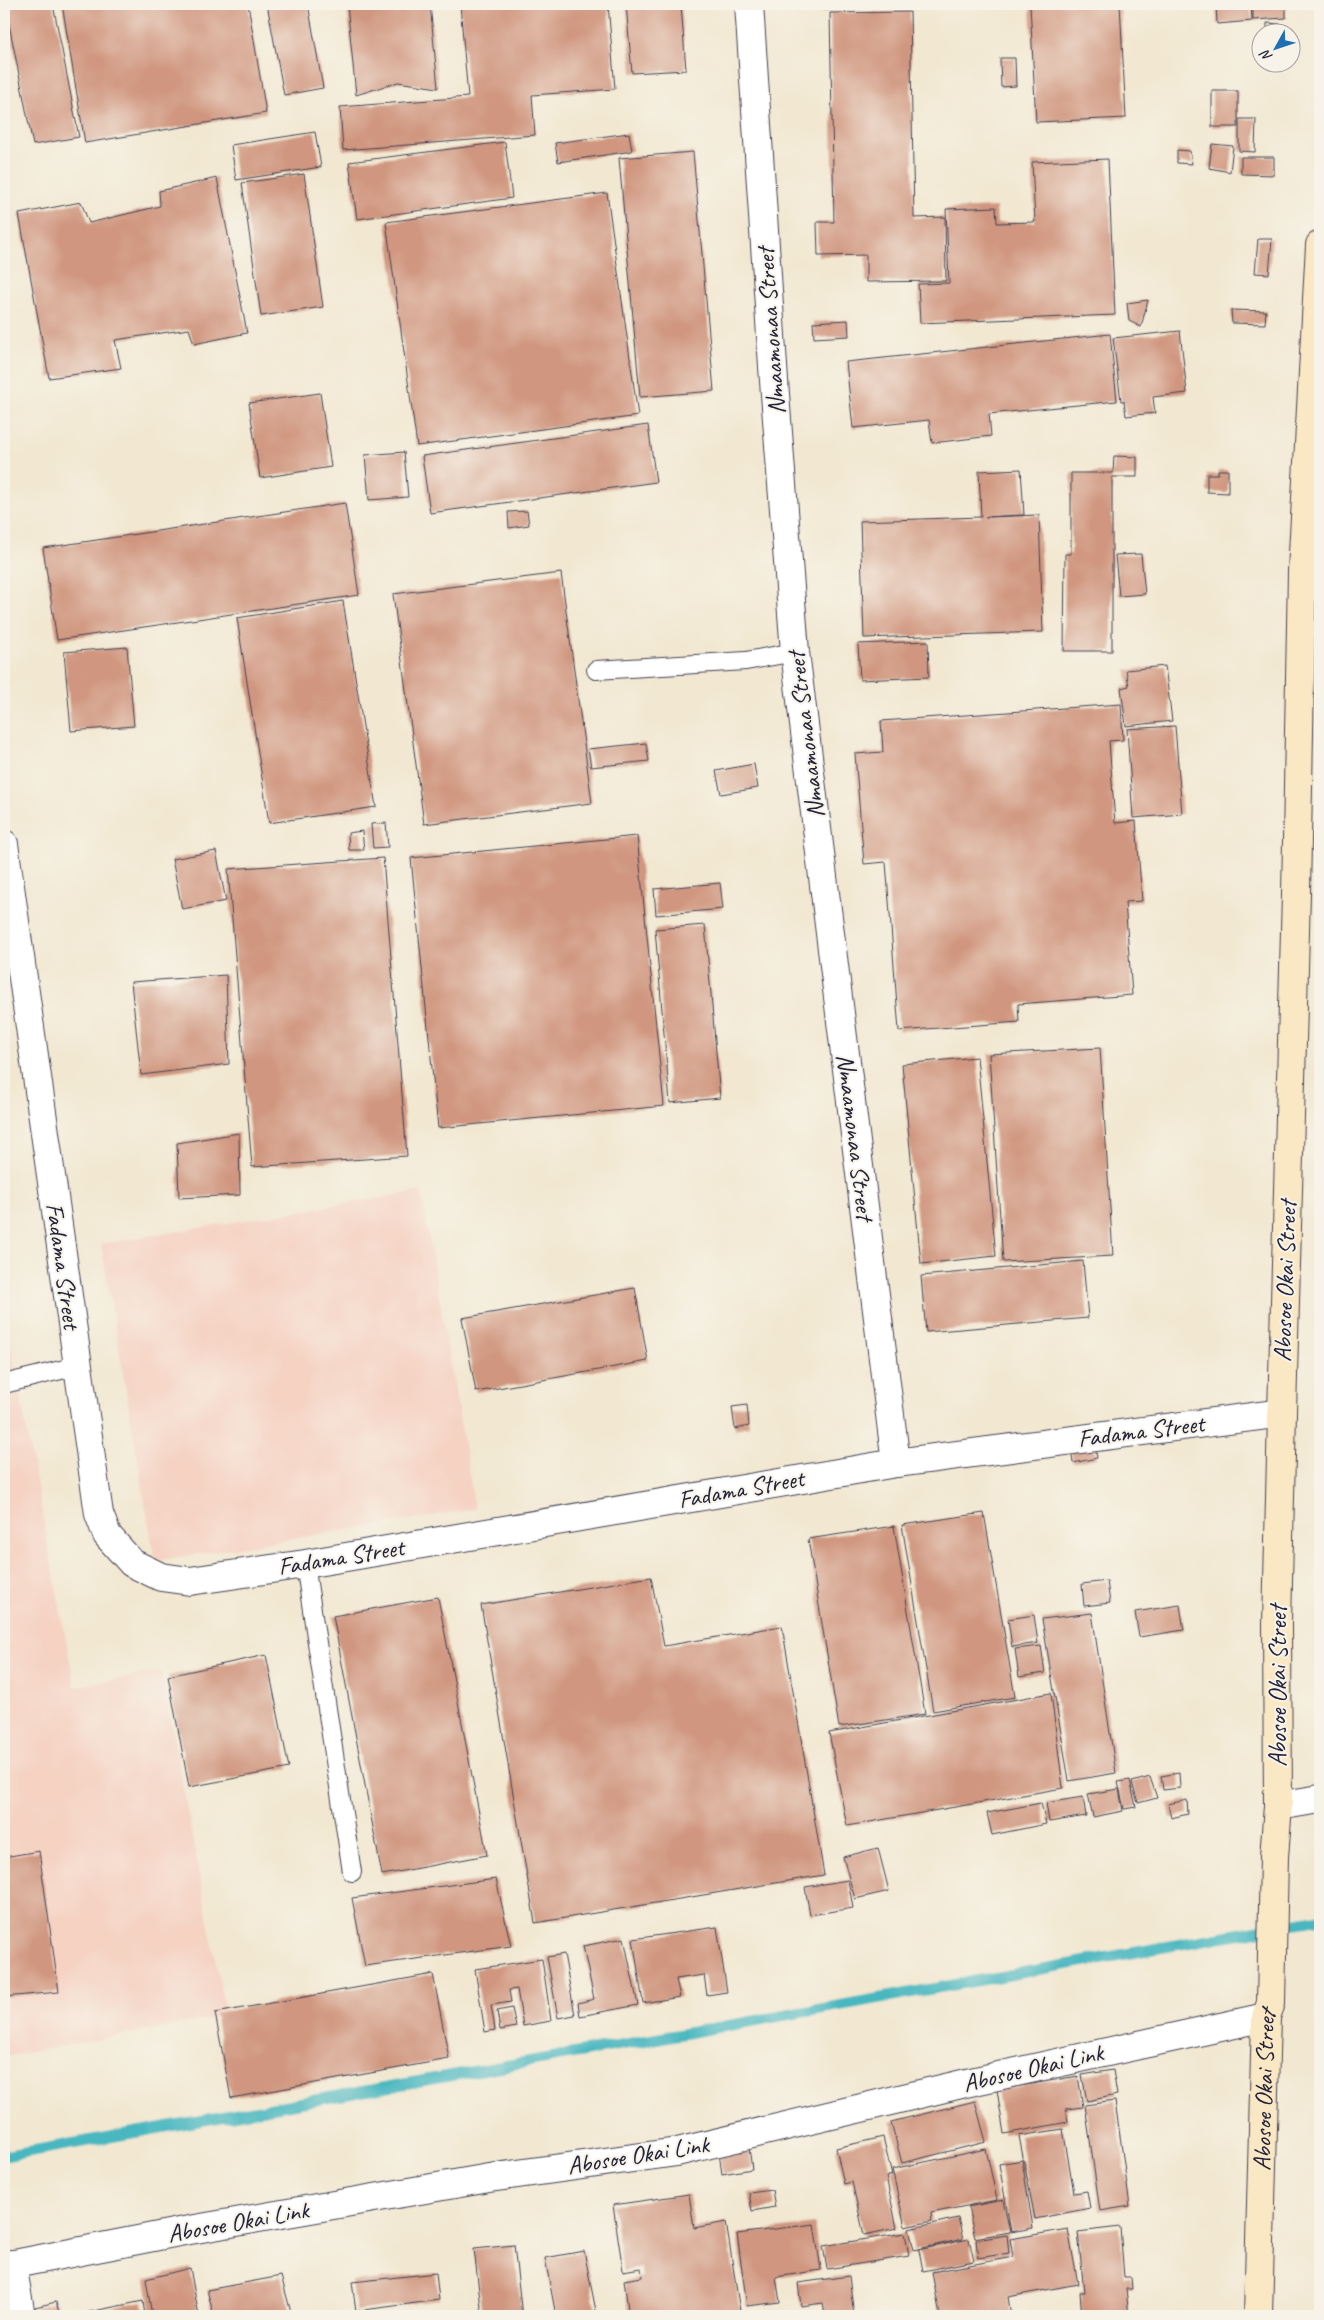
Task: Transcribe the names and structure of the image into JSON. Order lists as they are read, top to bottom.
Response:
{
  "streets": {
    "street": [
      "Nmaamonaa Street",
      "Fadama Street",
      "Abosoe Okai Street",
      "Abosoe Okai Link"
    ]
  },
  "crossings": [
    ["Nmaamonaa Street", "Fadama Street"],
    ["Fadama Street", "Abosoe Okai Street"],
    ["Abosoe Okai Street", "Abosoe Okai Link"]
  ],
  "north": "bottom left"
}
